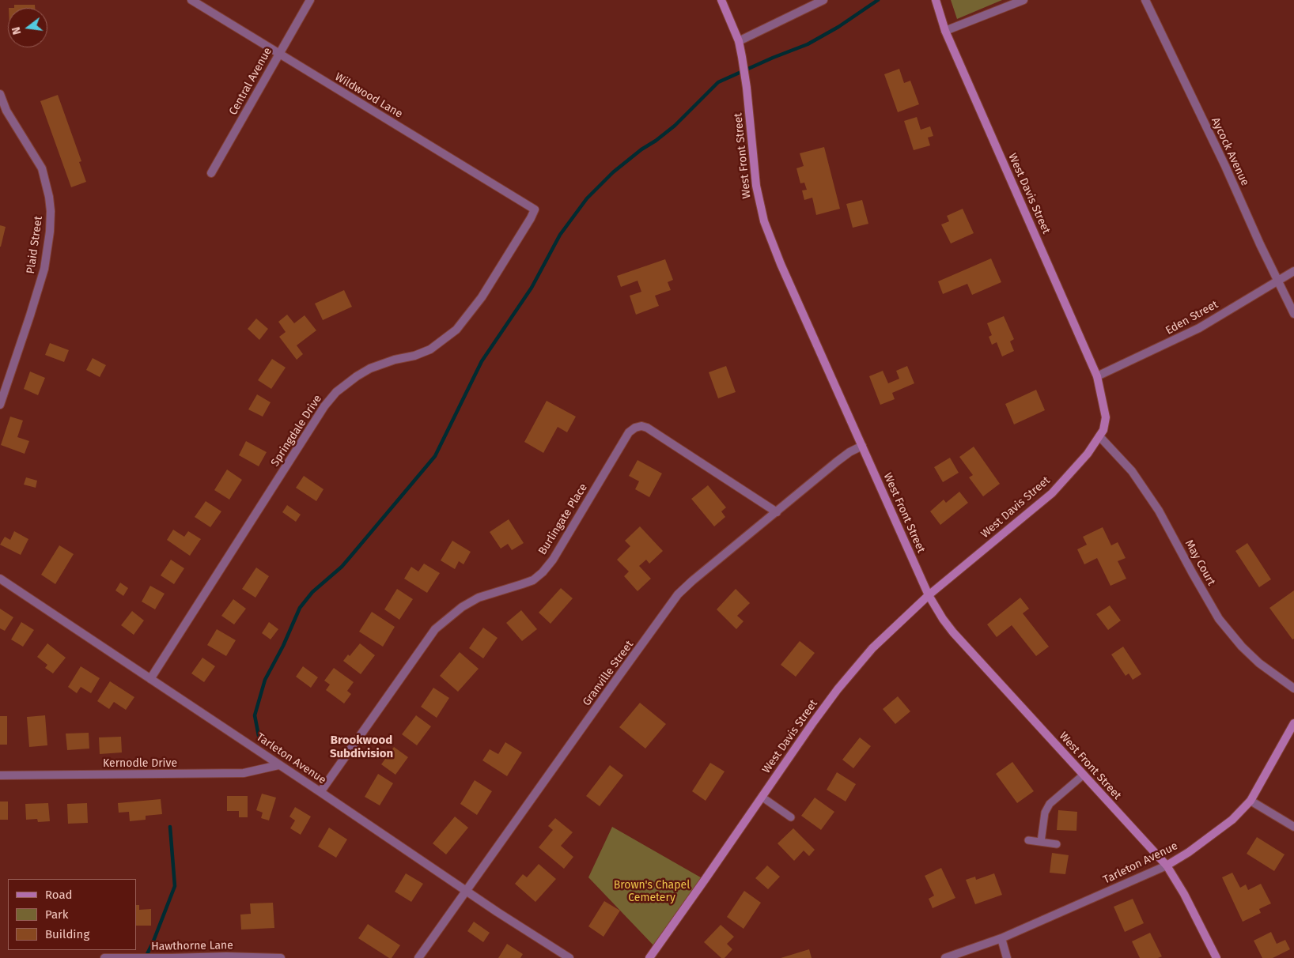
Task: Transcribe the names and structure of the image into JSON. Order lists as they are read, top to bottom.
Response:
{
  "streets": {
    "street": [
      "Central Avenue",
      "Wildwood Lane",
      "Aycock Avenue",
      "West Front Street",
      "West Davis Street",
      "Plaid Street",
      "Eden Street",
      "Springdale Drive",
      "Burlingate Place",
      "May Court",
      "Granville Street",
      "Tarleton Avenue",
      "Kernodle Drive",
      "Hawthorne Lane"
    ]
  },
  "crossings": [
    ["Central Avenue", "Wildwood Lane"],
    ["Wildwood Lane", "Springdale Drive"],
    ["Aycock Avenue", "Eden Street"],
    ["West Front Street", "West Davis Street"],
    ["West Front Street", "Granville Street"],
    ["West Front Street", "Tarleton Avenue"],
    ["West Davis Street", "Eden Street"],
    ["West Davis Street", "May Court"],
    ["Springdale Drive", "Tarleton Avenue"],
    ["Burlingate Place", "Granville Street"],
    ["Burlingate Place", "Tarleton Avenue"],
    ["Granville Street", "Tarleton Avenue"],
    ["Tarleton Avenue", "Kernodle Drive"]
  ],
  "districts": ["Brookwood Subdivision"],
  "parks": ["Brown's Chapel Cemetery"],
  "legend": ["Road", "Park", "Building"],
  "north": "left"
}
